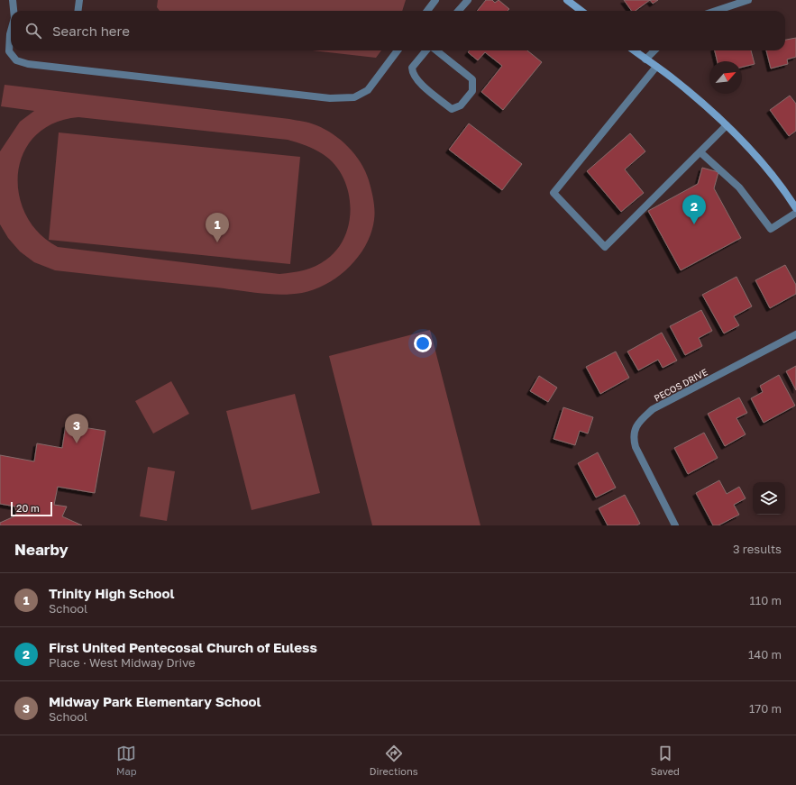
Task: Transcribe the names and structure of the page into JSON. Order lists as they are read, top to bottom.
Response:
{
  "streets": {
    "street": ["PECOS DRIVE"]
  },
  "scale_bar": "20 m",
  "north": "top right",
  "page": {
    "search": "Search here",
    "pins": ["2", "1", "3"],
    "scale": "20 m",
    "heading": ["Nearby", "3 results"],
    "list": [
      {
        "mark": "1",
        "name": "Trinity High School",
        "note": "School",
        "value": "110 m"
      },
      {
        "mark": "2",
        "name": "First United Pentecosal Church of Euless",
        "note": "Place · West Midway Drive",
        "value": "140 m"
      },
      {
        "mark": "3",
        "name": "Midway Park Elementary School",
        "note": "School",
        "value": "170 m"
      }
    ],
    "nav": ["Map", "Directions", "Saved"]
  }
}
